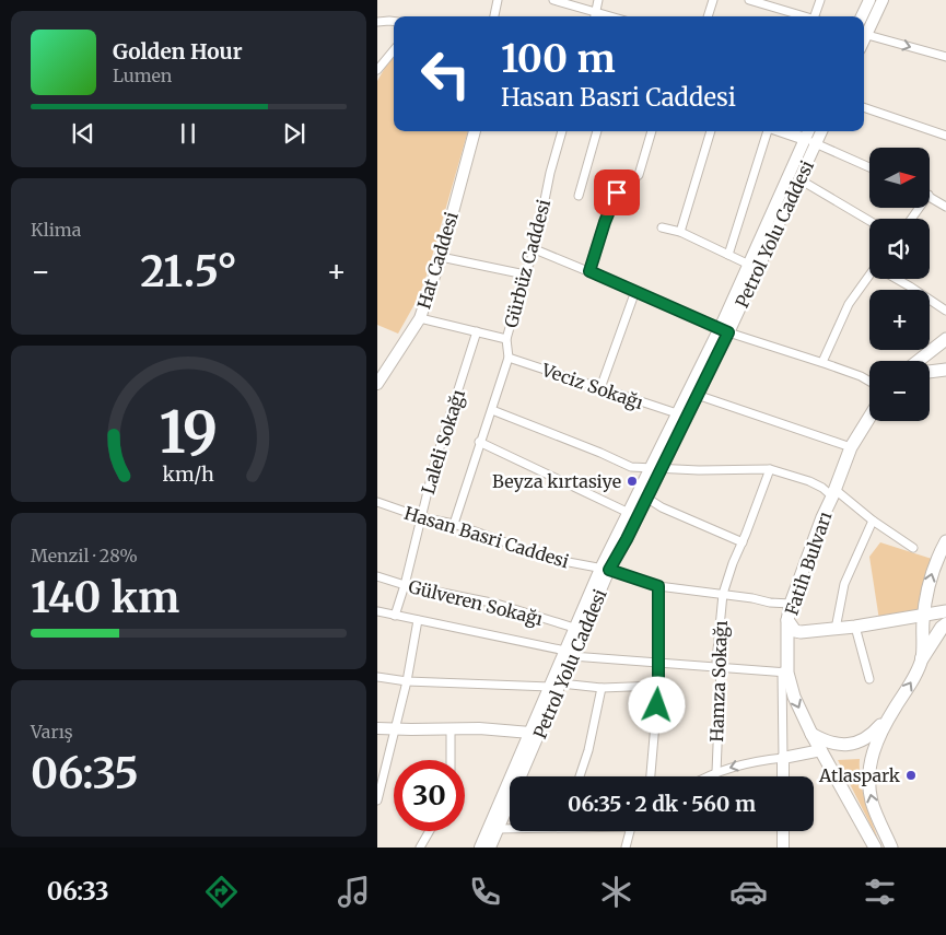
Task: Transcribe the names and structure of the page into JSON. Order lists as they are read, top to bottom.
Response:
{
  "streets": {
    "main road": ["Petrol Yolu Caddesi", "Hat Caddesi", "Fatih Bulvarı"],
    "street": [
      "Gürbüz Caddesi",
      "Veciz Sokağı",
      "Laleli Sokağı",
      "Hasan Basri Caddesi",
      "Gülveren Sokağı",
      "Hamza Sokağı"
    ]
  },
  "crossings": [
    ["Petrol Yolu Caddesi", "Veciz Sokağı"],
    ["Petrol Yolu Caddesi", "Hasan Basri Caddesi"],
    ["Petrol Yolu Caddesi", "Gülveren Sokağı"],
    ["Gürbüz Caddesi", "Veciz Sokağı"],
    ["Gürbüz Caddesi", "Hasan Basri Caddesi"],
    ["Laleli Sokağı", "Hasan Basri Caddesi"],
    ["Laleli Sokağı", "Gülveren Sokağı"],
    ["Hasan Basri Caddesi", "Fatih Bulvarı"],
    ["Hasan Basri Caddesi", "Hamza Sokağı"]
  ],
  "places": ["Beyza kırtasiye", "Atlaspark"],
  "north": "right",
  "page": {
    "turn": ["100 m", "Hasan Basri Caddesi"],
    "song": ["Golden Hour", "Lumen"],
    "map_buttons": ["+", "−"],
    "tile": [
      "Klima",
      ["Menzil · 28%", "140 km"],
      ["Varış", "06:35"]
    ],
    "heat": ["−", "21.5°", "+"],
    "limit": "30",
    "trip": "06:35 · 2 dk · 560 m",
    "tabs": "06:33",
    "gauge": ["19", "km/h"]
  }
}
